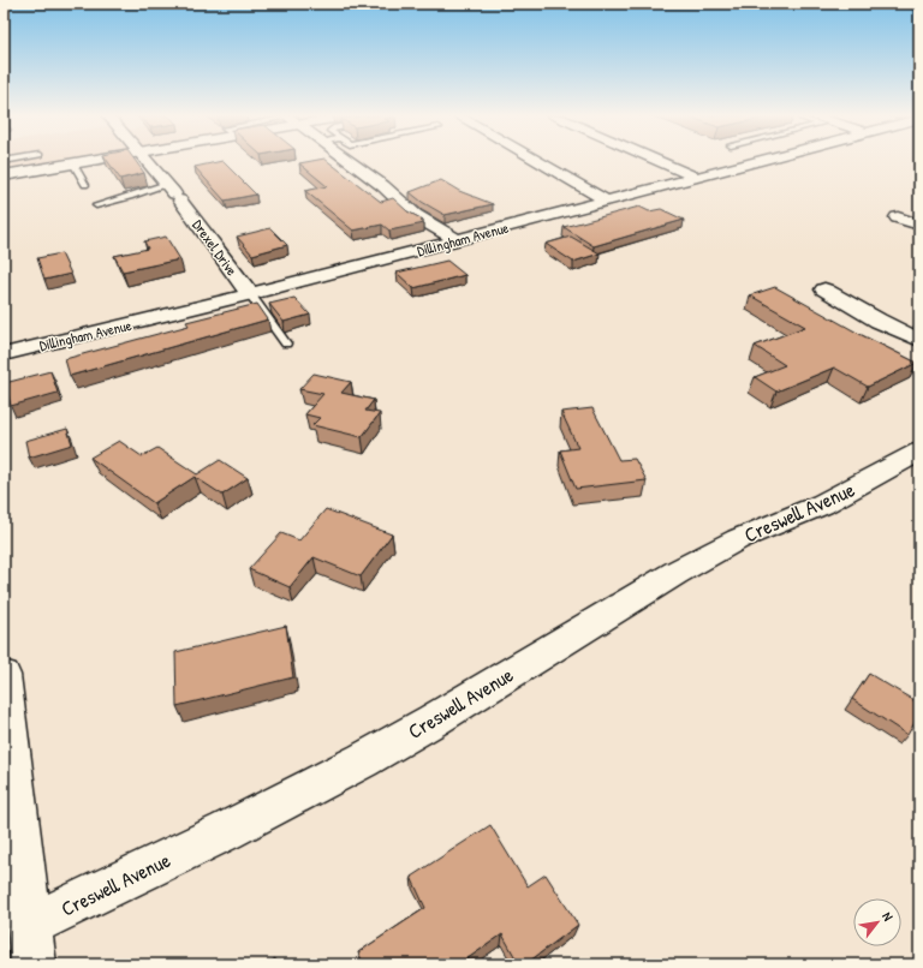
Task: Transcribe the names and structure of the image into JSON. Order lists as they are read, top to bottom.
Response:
{
  "streets": {
    "street": ["Dillingham Avenue", "Drexel Drive", "Creswell Avenue"]
  },
  "crossings": [
    ["Dillingham Avenue", "Drexel Drive"]
  ],
  "north": "top right"
}
